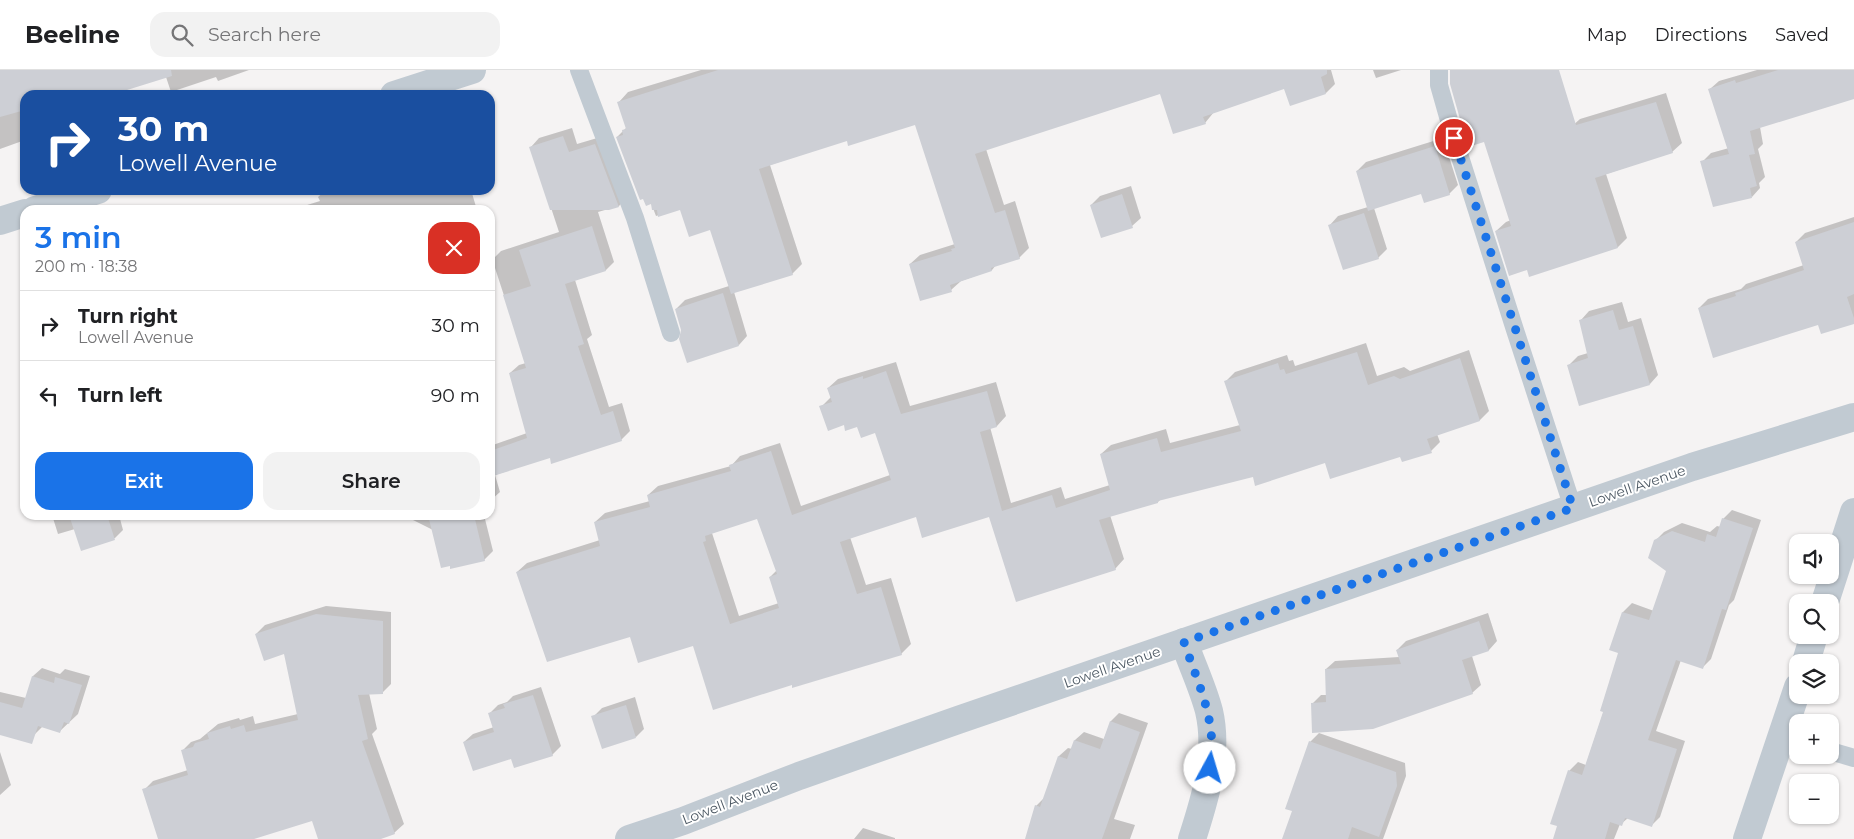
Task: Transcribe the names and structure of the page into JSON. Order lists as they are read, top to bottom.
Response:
{
  "streets": {
    "street": ["Lowell Avenue"]
  },
  "page": {
    "header": "Beeline",
    "search": "Search here",
    "nav": ["Map", "Directions", "Saved"],
    "turn": ["30 m", "Lowell Avenue"],
    "heading": ["3 min", "200 m · 18:38"],
    "list": [
      {
        "name": "Turn right",
        "note": "Lowell Avenue",
        "value": "30 m"
      },
      {
        "name": "Turn left",
        "value": "90 m"
      }
    ],
    "buttons": ["Exit", "Share"],
    "map_buttons": ["+", "−"]
  }
}
